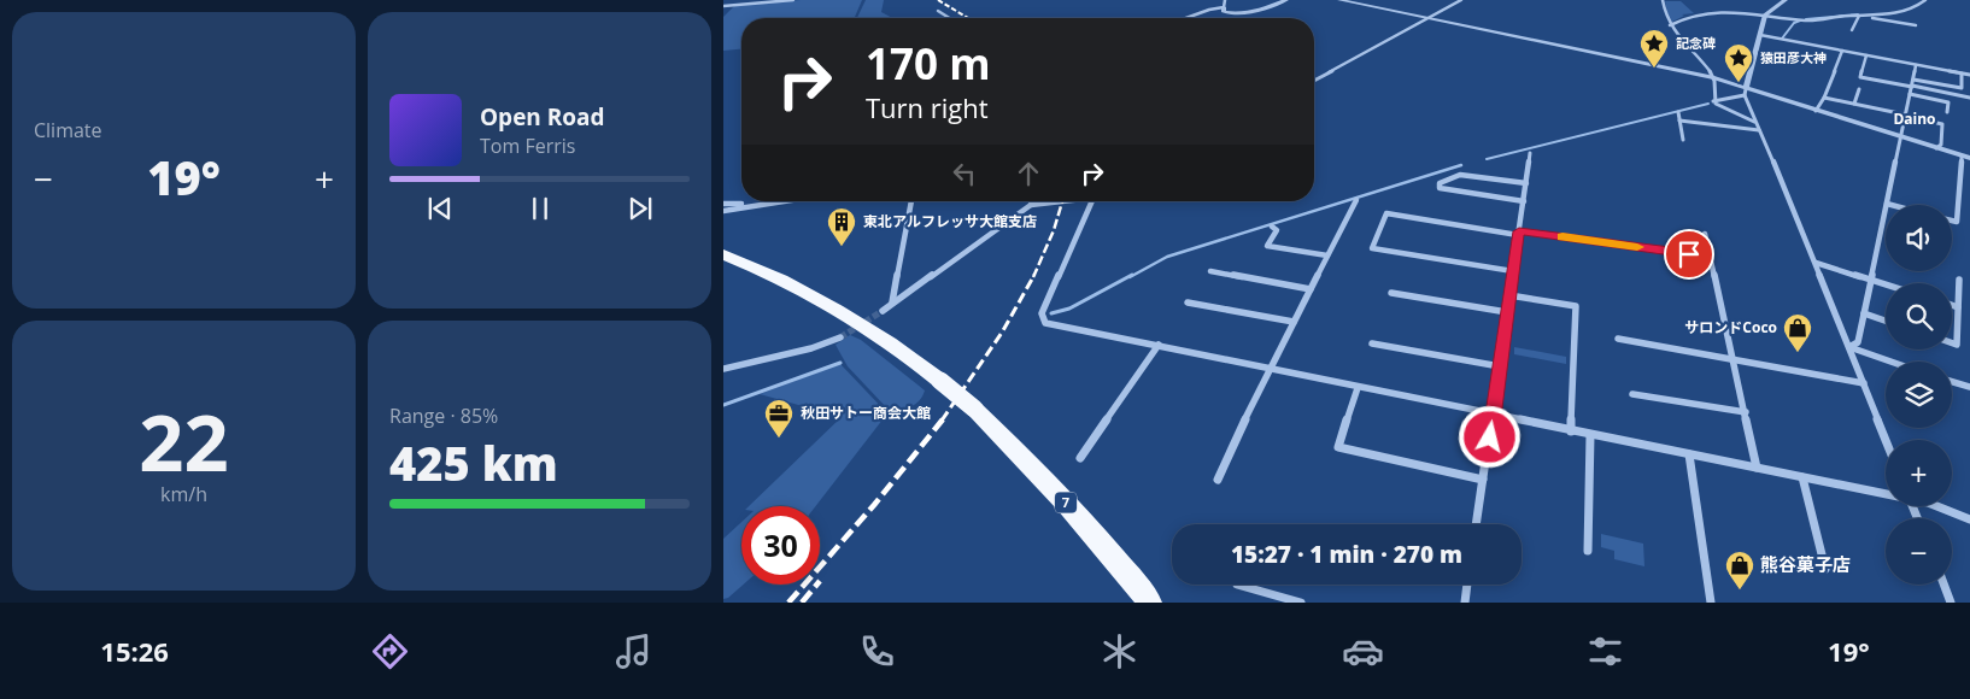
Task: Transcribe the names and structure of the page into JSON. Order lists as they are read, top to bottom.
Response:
{
  "streets": {
    "highway": ["7"]
  },
  "districts": ["Daino"],
  "places": {
    "place": ["記念碑", "猿田彦大神"],
    "building": ["東北アルフレッサ大館支店"],
    "shop": ["サロンドCoco", "熊谷菓子店"],
    "office": ["秋田サトー商会大館"]
  },
  "page": {
    "tile": [
      "Climate",
      ["22", "km/h"],
      ["Range · 85%", "425 km"]
    ],
    "turn": ["170 m", "Turn right"],
    "song": ["Open Road", "Tom Ferris"],
    "heat": ["−", "19°", "+"],
    "map_buttons": ["+", "−"],
    "limit": "30",
    "trip": "15:27 · 1 min · 270 m",
    "tabs": ["15:26", "19°"]
  }
}
